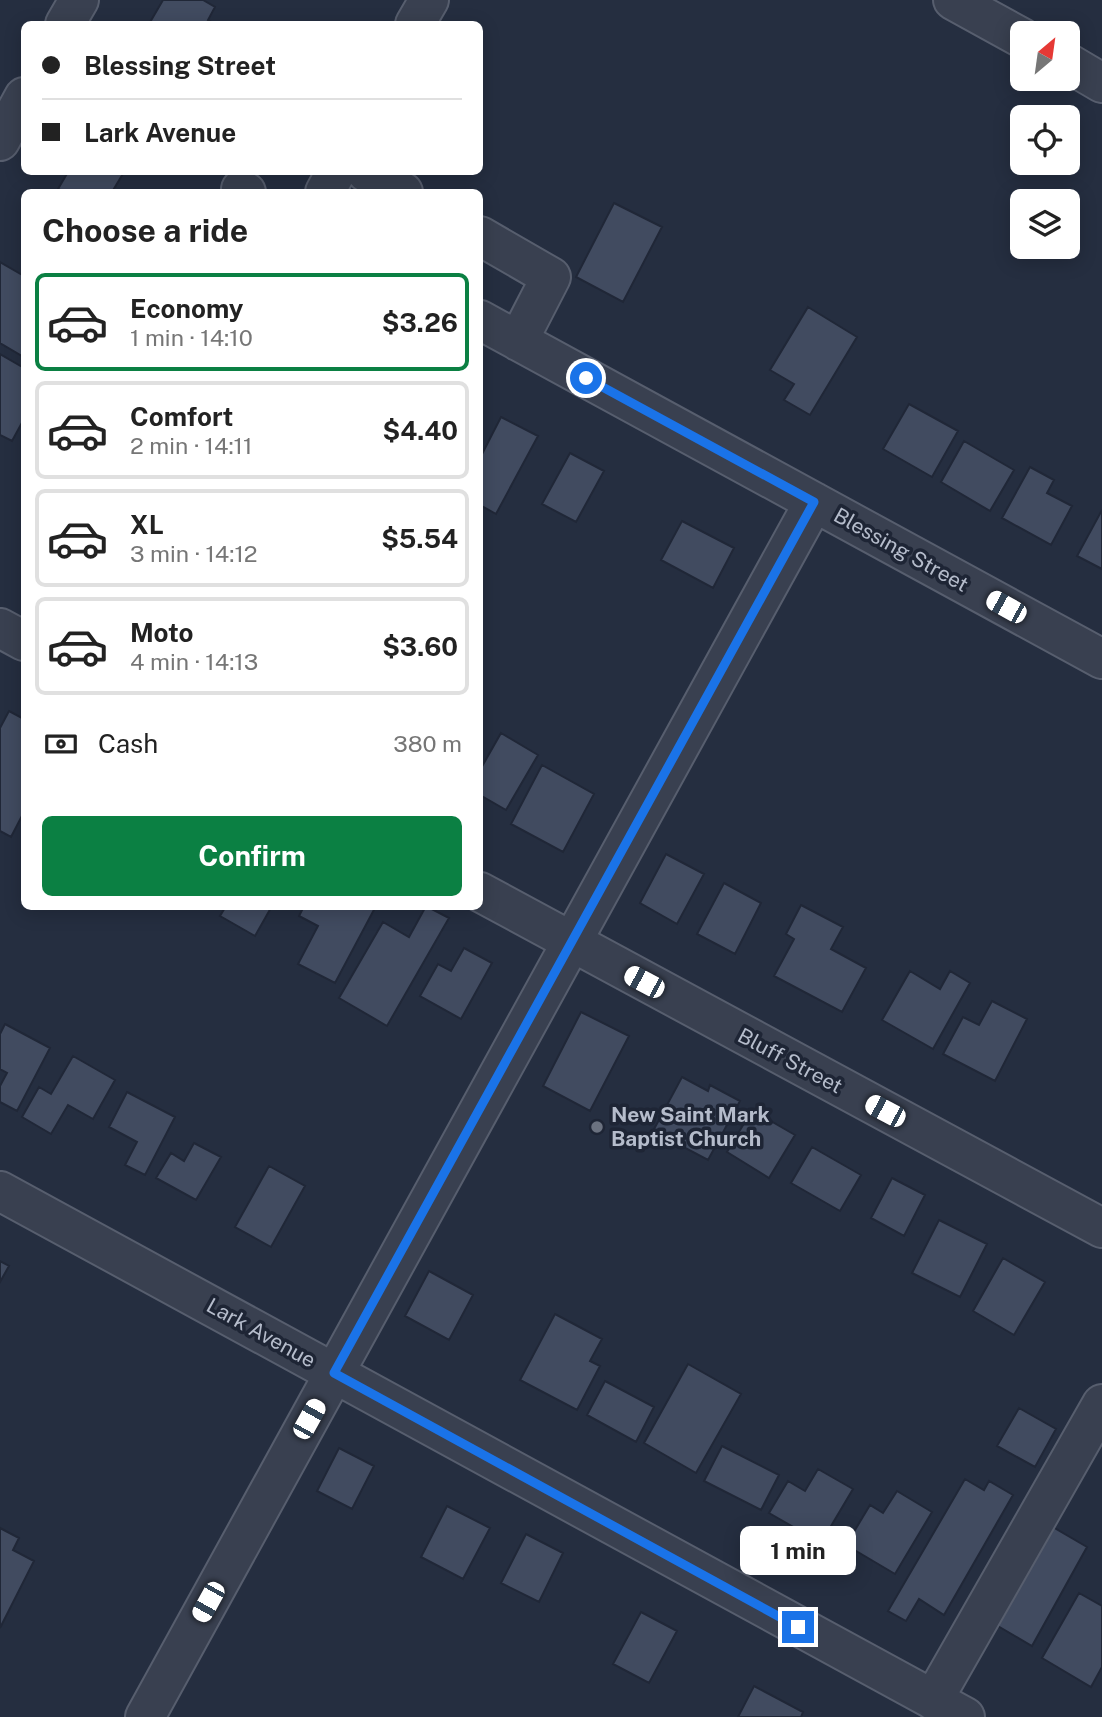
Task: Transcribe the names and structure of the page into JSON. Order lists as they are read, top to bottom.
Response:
{
  "streets": {
    "street": ["Blessing Street", "Bluff Street", "Lark Avenue"]
  },
  "places": ["New Saint Mark Baptist Church"],
  "north": "top right",
  "page": {
    "banner": ["Blessing Street", "Lark Avenue"],
    "heading": "Choose a ride",
    "list": [
      {
        "name": "Economy",
        "note": "1 min · 14:10",
        "value": "$3.26"
      },
      {
        "name": "Comfort",
        "note": "2 min · 14:11",
        "value": "$4.40"
      },
      {
        "name": "XL",
        "note": "3 min · 14:12",
        "value": "$5.54"
      },
      {
        "name": "Moto",
        "note": "4 min · 14:13",
        "value": "$3.60"
      }
    ],
    "pay": ["Cash", "380 m"],
    "buttons": "Confirm",
    "bubble": "1 min"
  }
}
